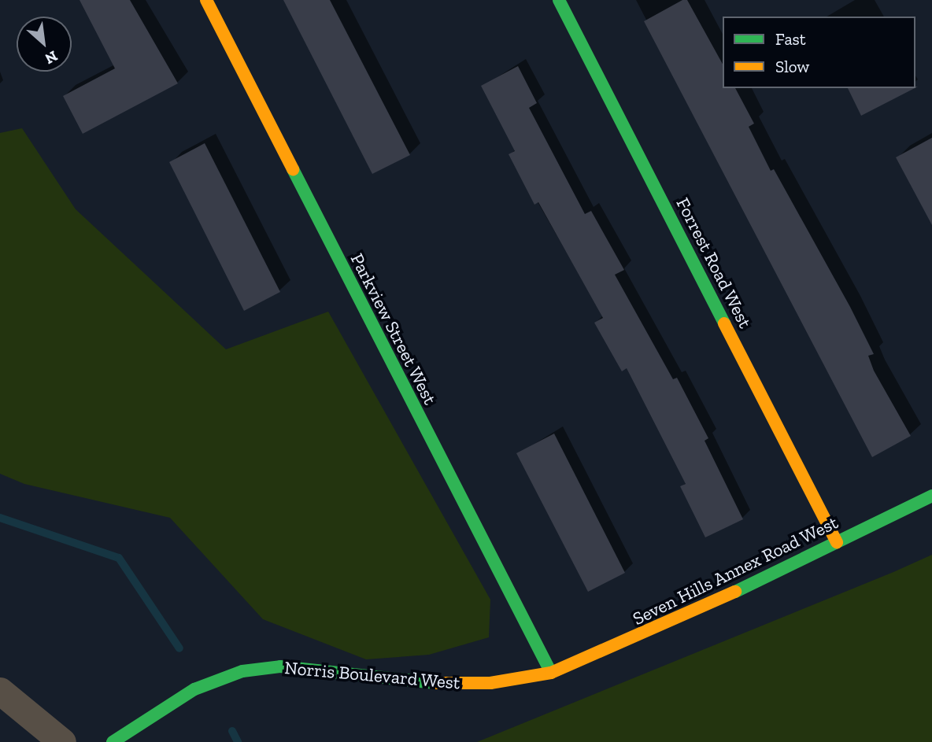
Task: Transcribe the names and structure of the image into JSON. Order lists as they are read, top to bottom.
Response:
{
  "streets": {
    "street": [
      "Forrest Road West",
      "Parkview Street West",
      "Seven Hills Annex Road West",
      "Norris Boulevard West"
    ]
  },
  "crossings": [
    ["Forrest Road West", "Seven Hills Annex Road West"],
    ["Parkview Street West", "Seven Hills Annex Road West"],
    ["Parkview Street West", "Norris Boulevard West"],
    ["Seven Hills Annex Road West", "Norris Boulevard West"]
  ],
  "legend": ["Fast", "Slow"],
  "north": "bottom right"
}
